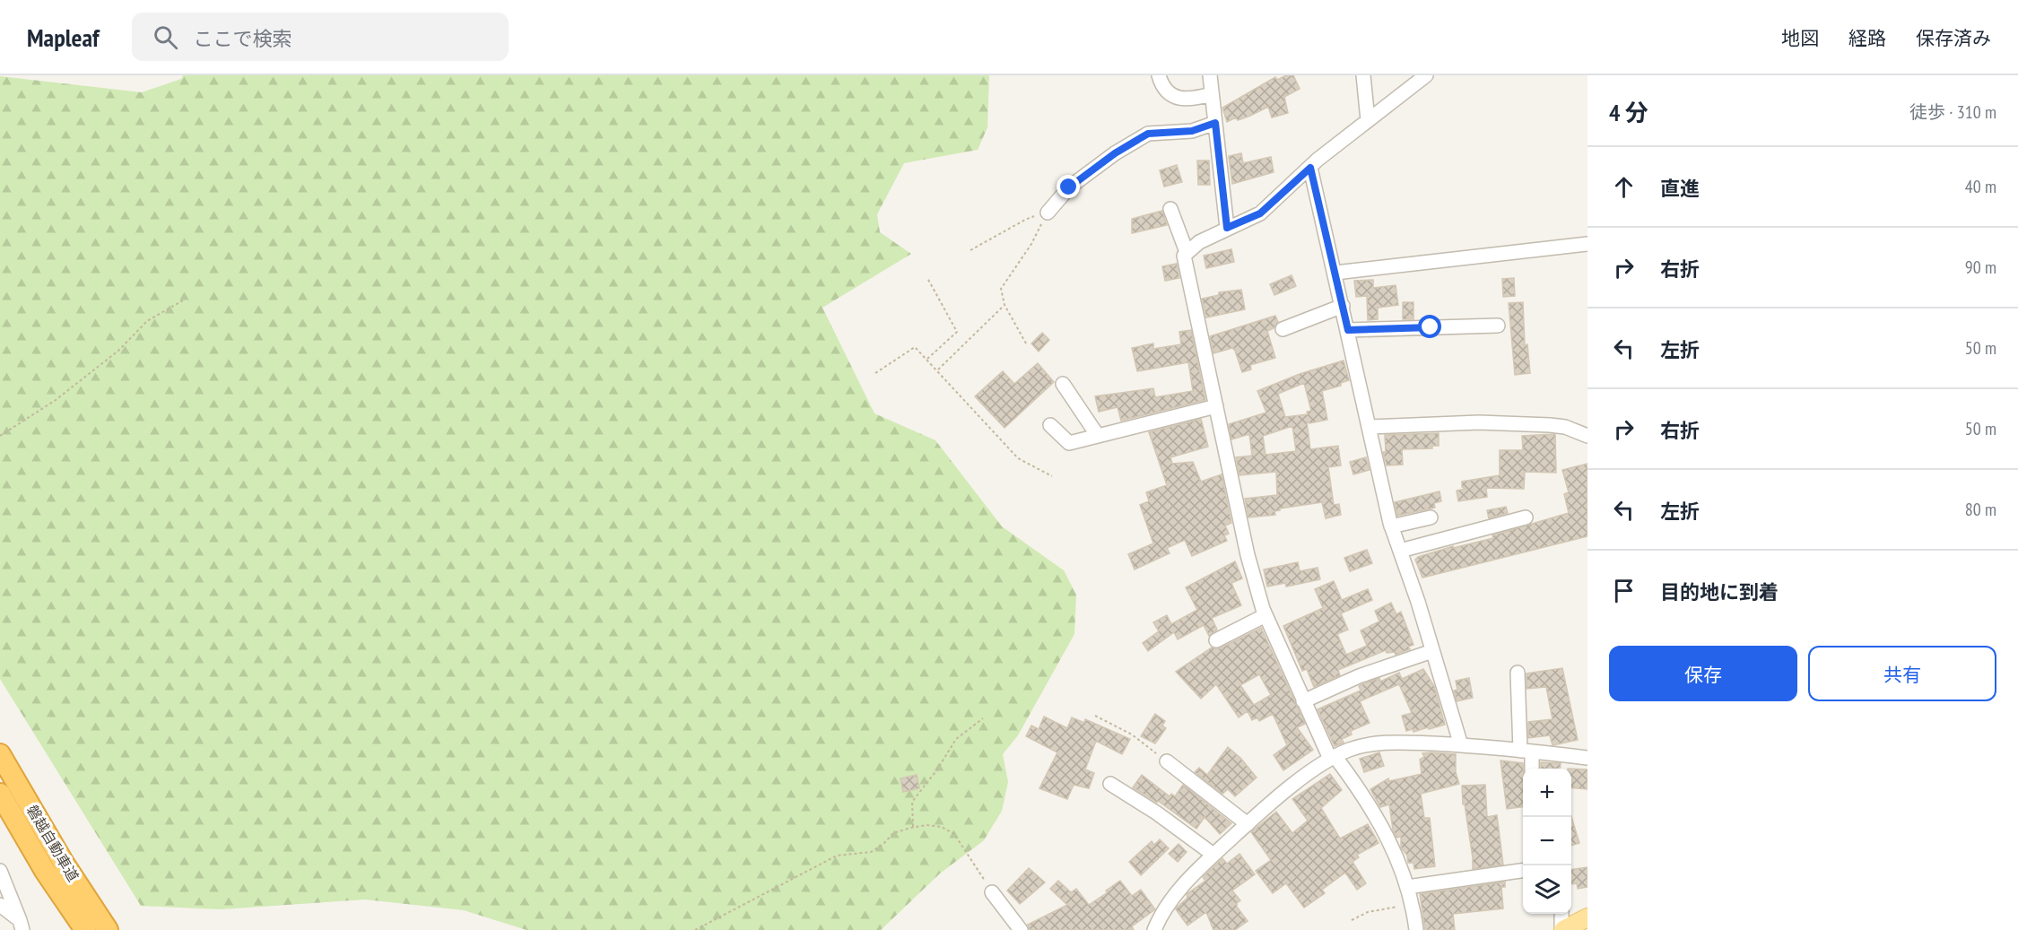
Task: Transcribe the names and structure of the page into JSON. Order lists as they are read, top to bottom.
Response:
{
  "streets": {
    "highway": ["磐越自動車道"]
  },
  "page": {
    "header": "Mapleaf",
    "search": "ここで検索",
    "nav": ["地図", "経路", "保存済み"],
    "heading": ["4 分", "徒歩 · 310 m"],
    "list": [
      ["直進", "40 m"],
      ["右折", "90 m"],
      ["左折", "50 m"],
      ["右折", "50 m"],
      ["左折", "80 m"],
      "目的地に到着"
    ],
    "buttons": ["保存", "共有"],
    "map_buttons": ["+", "−"]
  }
}
